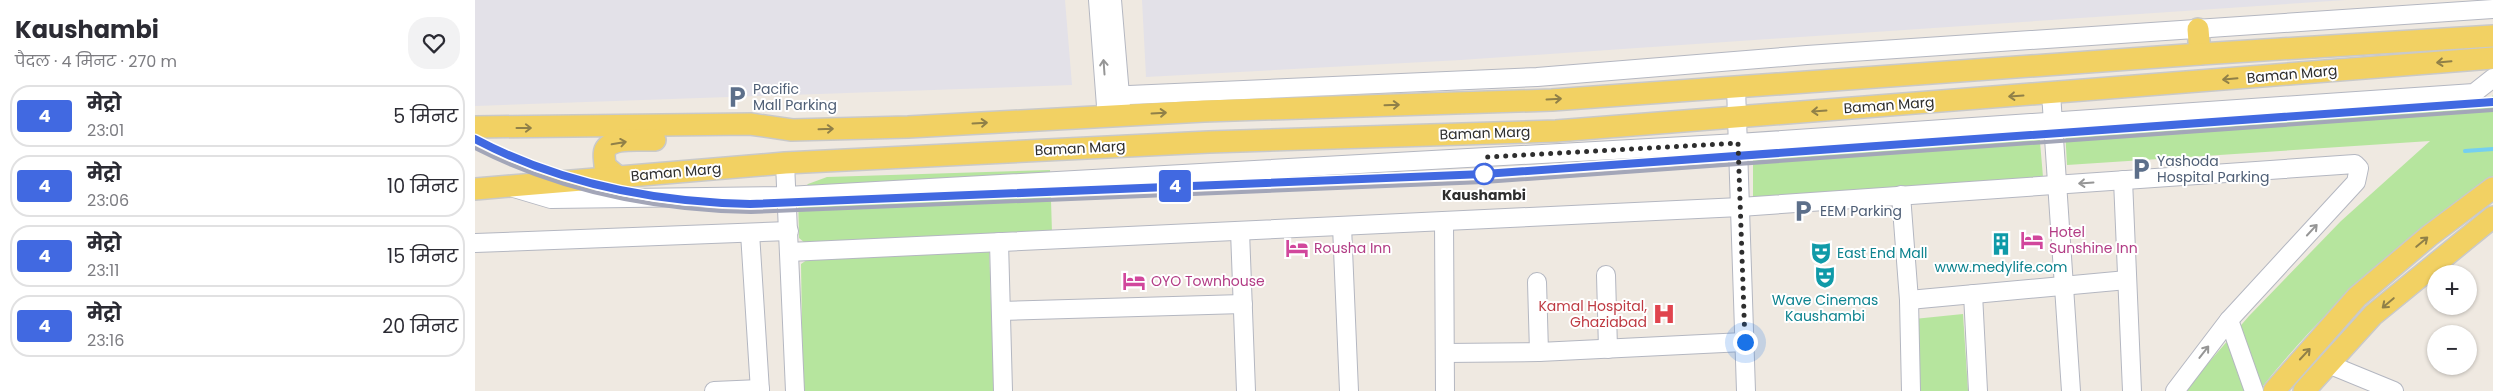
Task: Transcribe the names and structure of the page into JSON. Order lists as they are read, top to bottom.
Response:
{
  "streets": {
    "main road": ["Baman Marg"]
  },
  "places": {
    "parking": ["Pacific Mall Parking", "Yashoda Hospital Parking", "EEM Parking"],
    "other": ["Kaushambi"],
    "hotel": ["Hotel Sunshine Inn", "Rousha Inn", "OYO Townhouse"],
    "building": ["www.medylife.com"],
    "theatre": ["East End Mall", "Wave Cinemas Kaushambi"],
    "hospital": ["Kamal Hospital, Ghaziabad"]
  },
  "lines": ["metro line 4"],
  "page": {
    "heading": ["Kaushambi", "पैदल · 4 मिनट · 270 m"],
    "on_map": "4",
    "list": [
      {
        "mark": "4",
        "name": "मेट्रो",
        "note": "23:01",
        "value": "5 मिनट"
      },
      {
        "mark": "4",
        "name": "मेट्रो",
        "note": "23:06",
        "value": "10 मिनट"
      },
      {
        "mark": "4",
        "name": "मेट्रो",
        "note": "23:11",
        "value": "15 मिनट"
      },
      {
        "mark": "4",
        "name": "मेट्रो",
        "note": "23:16",
        "value": "20 मिनट"
      }
    ],
    "map_buttons": ["+", "−"]
  }
}
